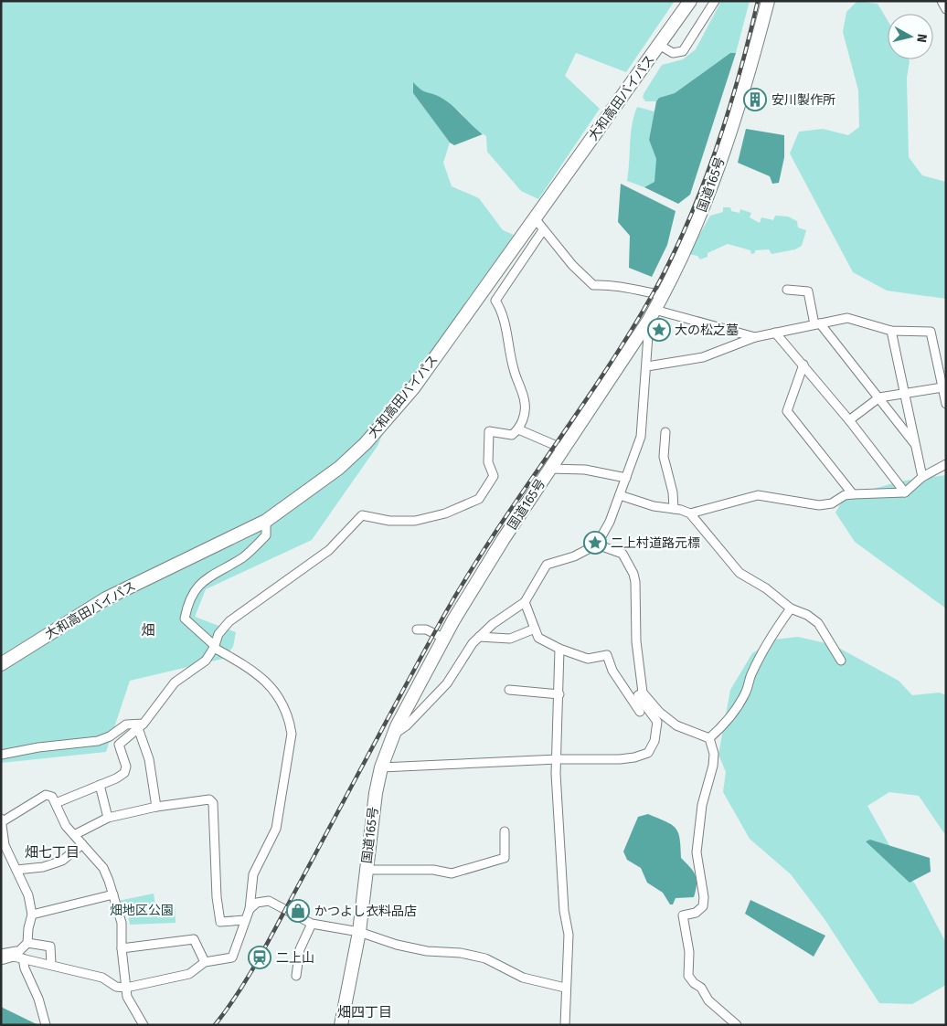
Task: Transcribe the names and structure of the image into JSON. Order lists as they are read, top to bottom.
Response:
{
  "streets": {
    "highway": ["大和高田バイパス", "国道165号"]
  },
  "districts": ["畑", "畑七丁目", "畑四丁目"],
  "parks": ["畑地区公園"],
  "places": {
    "building": ["安川製作所"],
    "place": ["大の松之墓", "二上村道路元標"],
    "shop": ["かつよし衣料品店"],
    "station": ["二上山"]
  },
  "north": "right"
}
